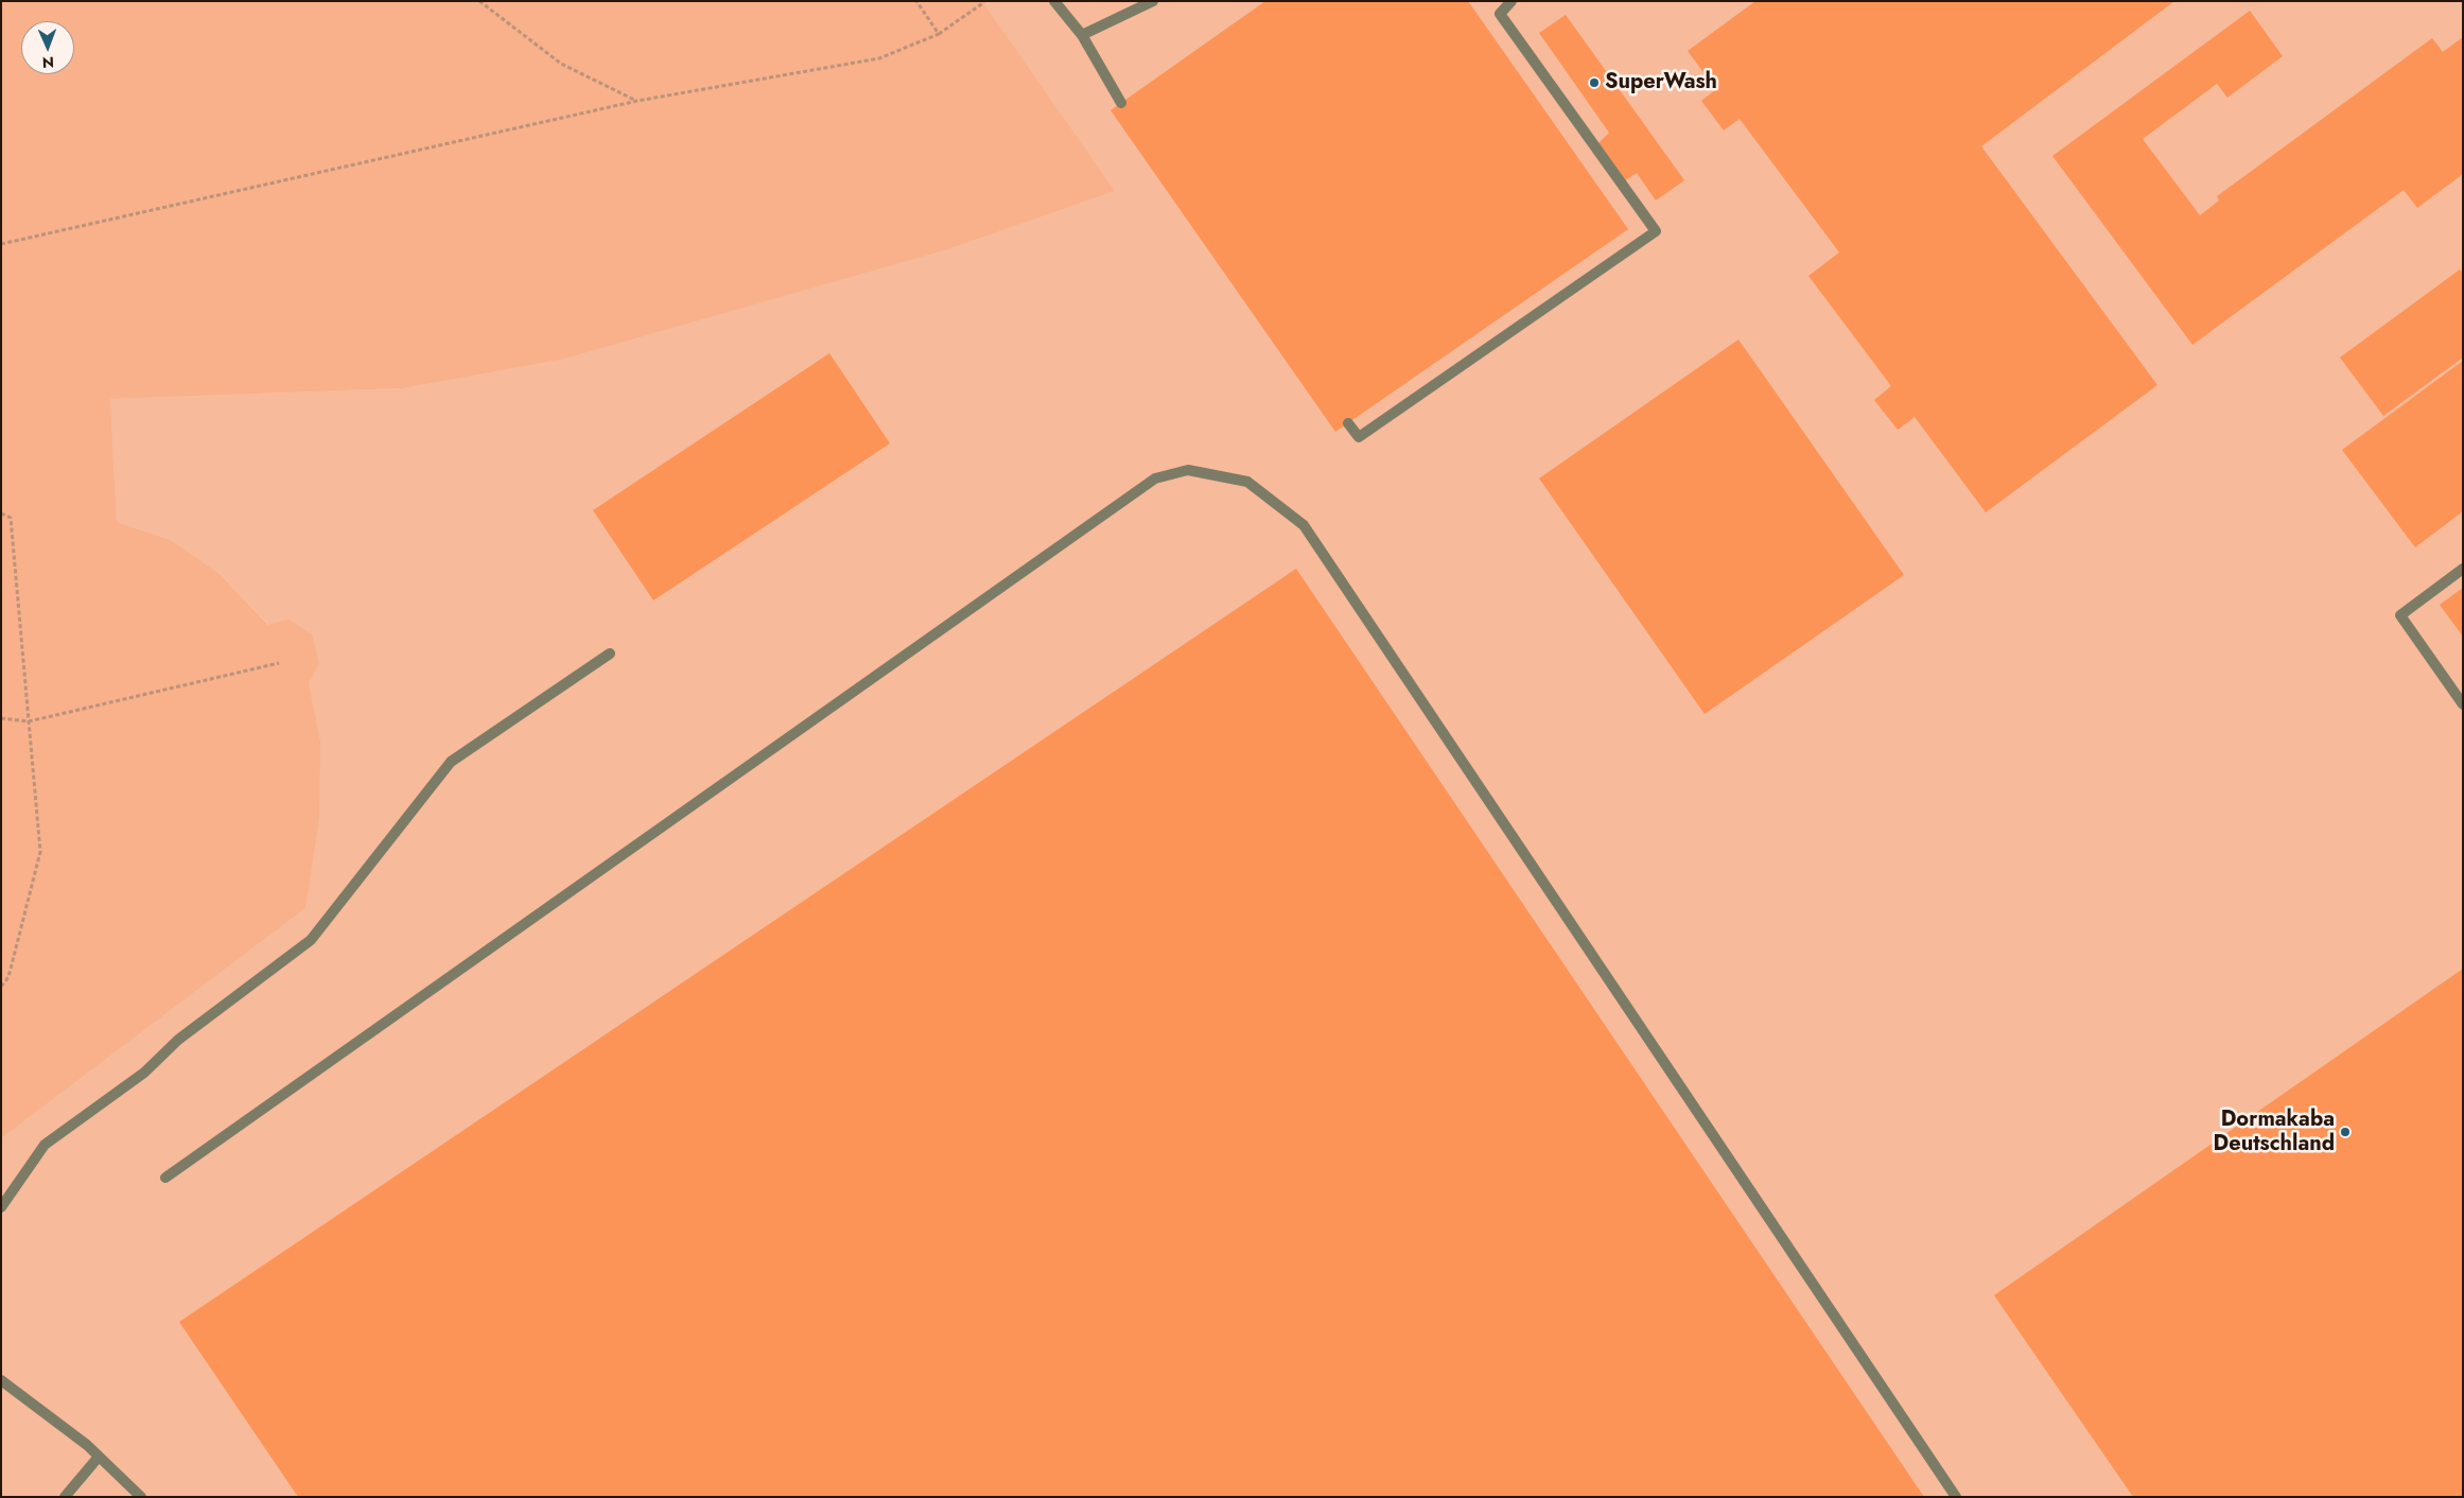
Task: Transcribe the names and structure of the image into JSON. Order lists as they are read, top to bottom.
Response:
{
  "places": ["SuperWash", "Dormakaba Deutschland"],
  "north": "bottom"
}
